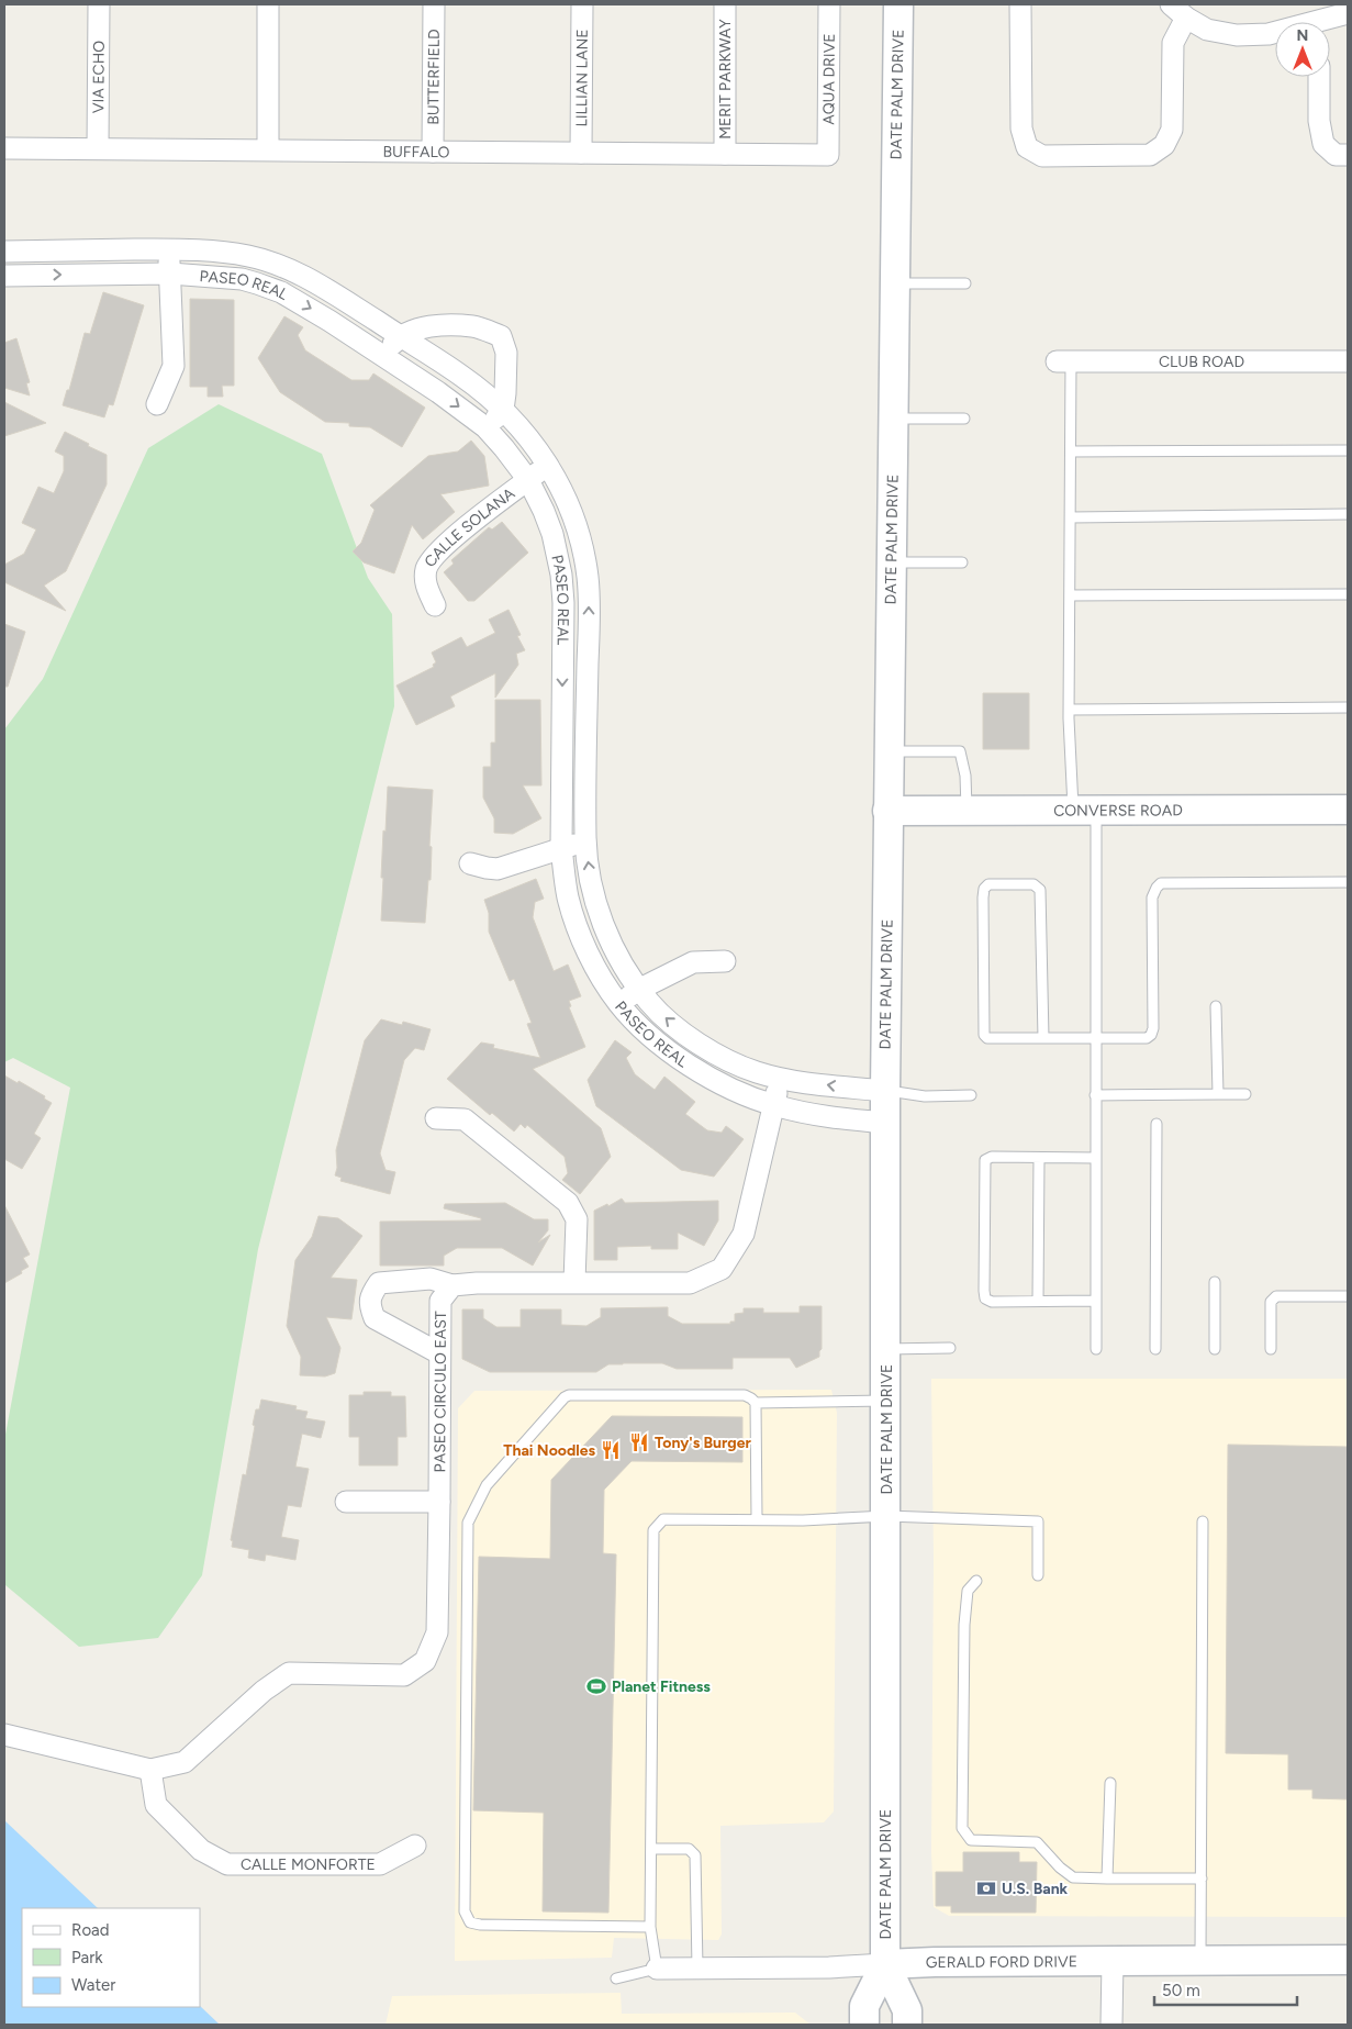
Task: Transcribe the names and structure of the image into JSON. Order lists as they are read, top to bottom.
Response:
{
  "streets": {
    "main road": ["DATE PALM DRIVE", "CONVERSE ROAD", "GERALD FORD DRIVE"],
    "street": [
      "VIA ECHO",
      "BUTTERFIELD",
      "LILLIAN LANE",
      "MERIT PARKWAY",
      "AQUA DRIVE",
      "BUFFALO",
      "PASEO REAL",
      "CLUB ROAD",
      "CALLE SOLANA",
      "PASEO CIRCULO EAST",
      "CALLE MONFORTE"
    ]
  },
  "crossings": [
    ["VIA ECHO", "BUFFALO"],
    ["BUTTERFIELD", "BUFFALO"],
    ["LILLIAN LANE", "BUFFALO"],
    ["MERIT PARKWAY", "BUFFALO"],
    ["AQUA DRIVE", "BUFFALO"],
    ["DATE PALM DRIVE", "PASEO REAL"],
    ["DATE PALM DRIVE", "CONVERSE ROAD"],
    ["DATE PALM DRIVE", "GERALD FORD DRIVE"],
    ["PASEO REAL", "CALLE SOLANA"],
    ["PASEO CIRCULO EAST", "CALLE MONFORTE"]
  ],
  "places": {
    "restaurant": ["Tony's Burger", "Thai Noodles"],
    "sports": ["Planet Fitness"],
    "bank": ["U.S. Bank"]
  },
  "legend": ["Road", "Park", "Water"],
  "scale_bar": "50 m",
  "north": "top"
}
